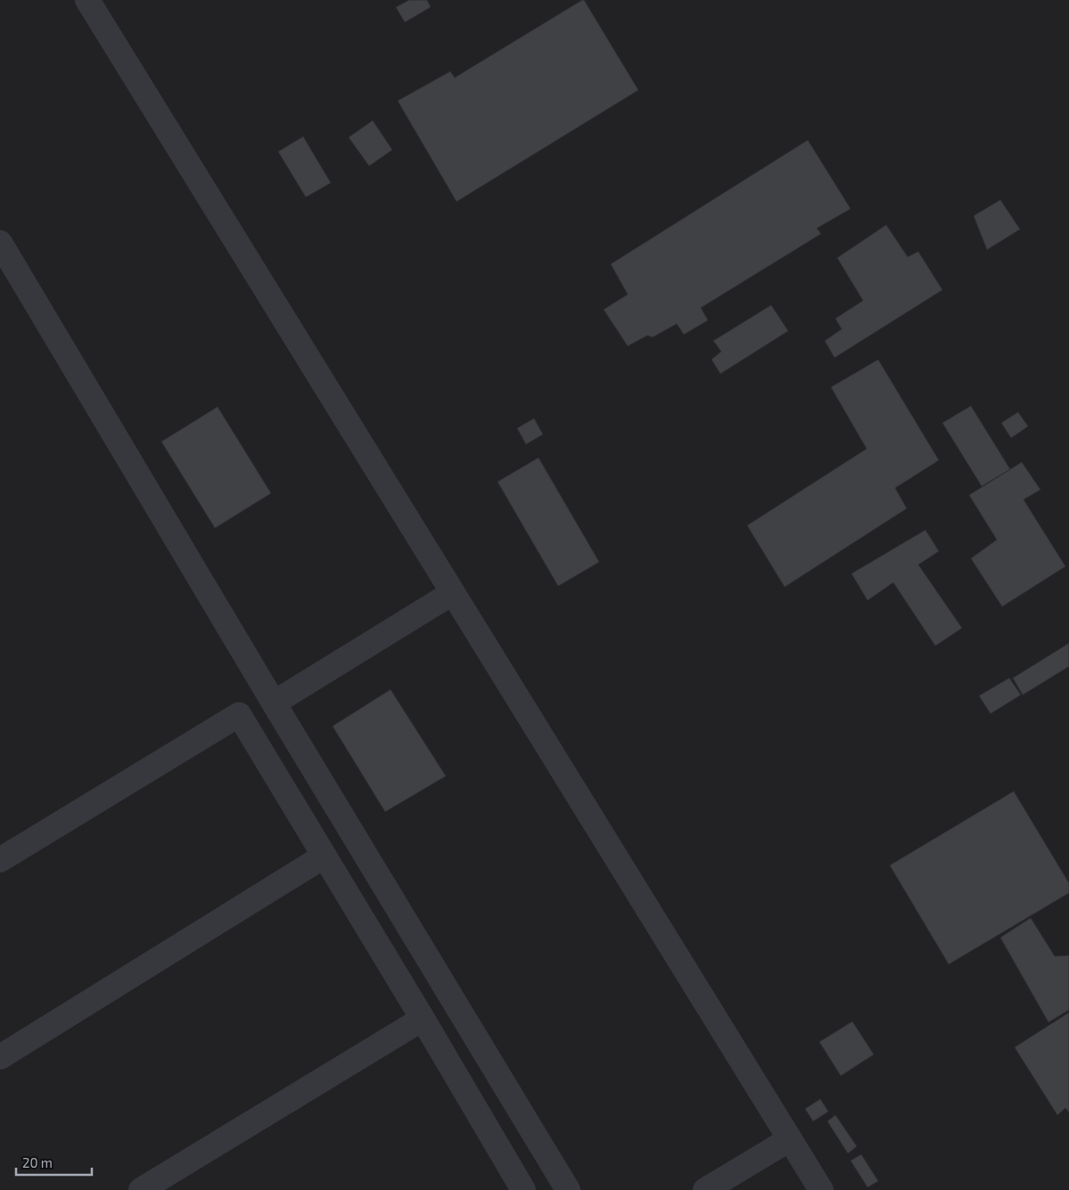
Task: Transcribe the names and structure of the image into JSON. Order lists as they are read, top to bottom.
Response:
{
  "scale_bar": "20 m"
}
